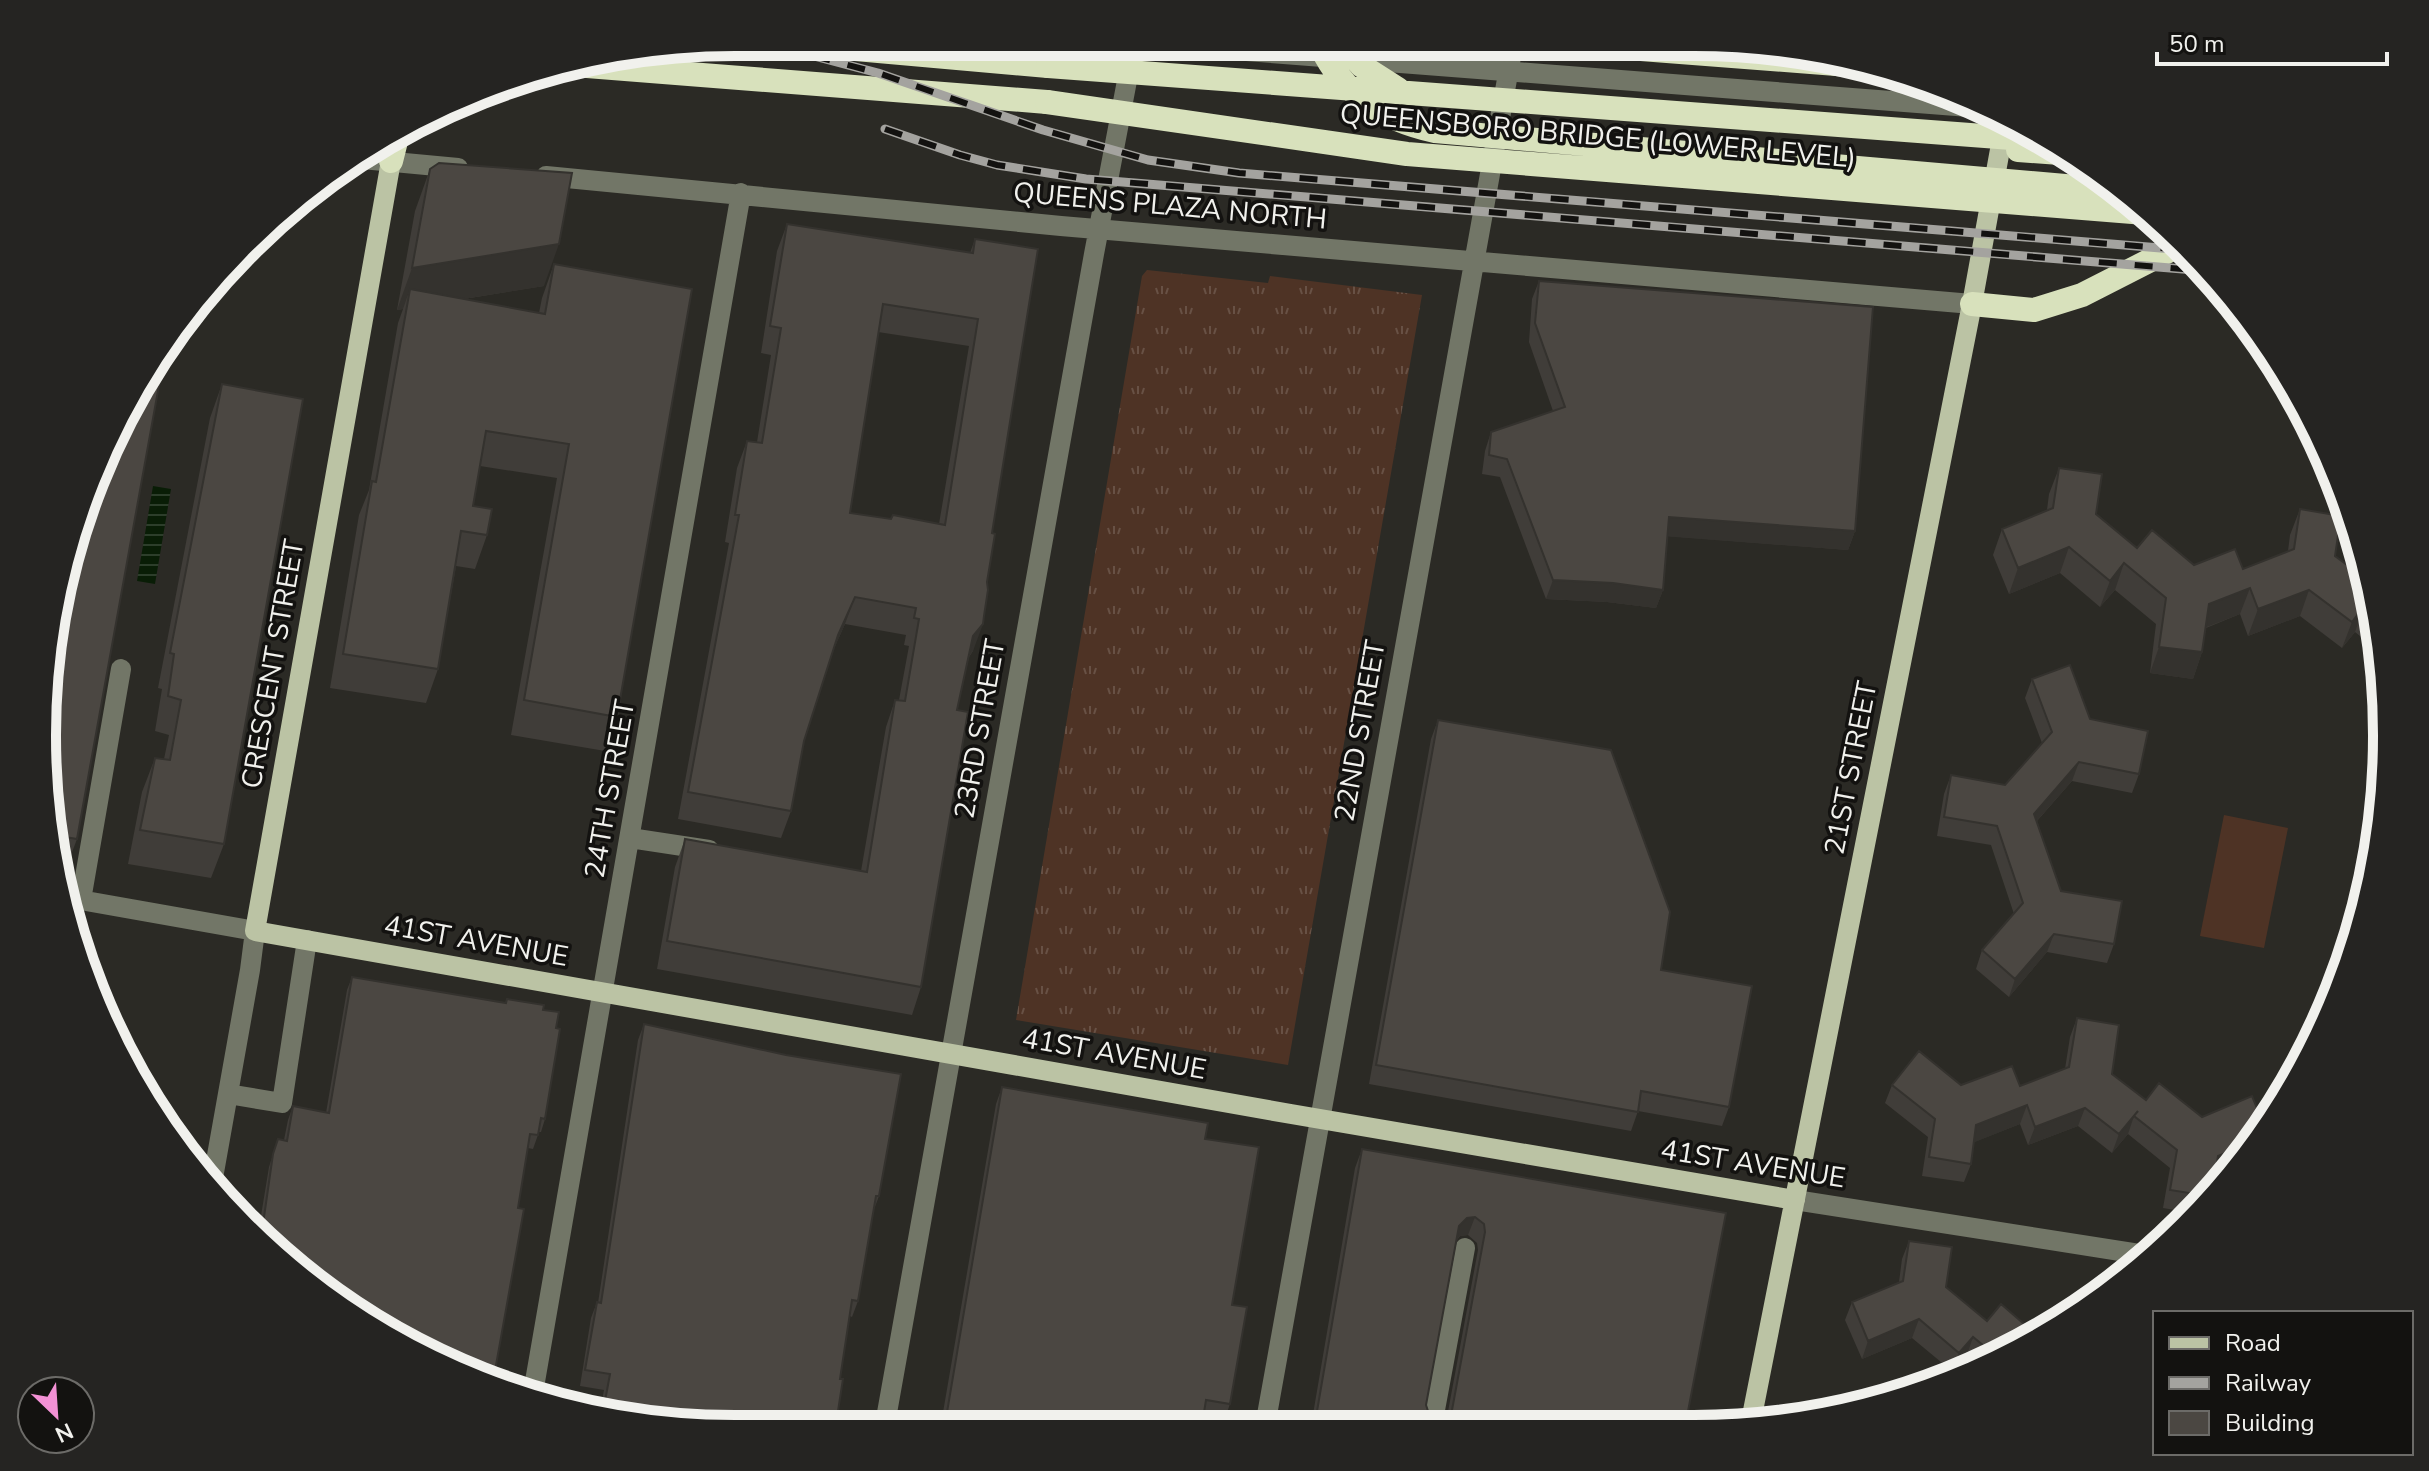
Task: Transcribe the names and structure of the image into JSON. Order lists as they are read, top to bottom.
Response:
{
  "streets": {
    "highway": ["QUEENSBORO BRIDGE (LOWER LEVEL)"],
    "main road": ["CRESCENT STREET", "21ST STREET", "41ST AVENUE"],
    "street": [
      "QUEENS PLAZA NORTH",
      "23RD STREET",
      "22ND STREET",
      "24TH STREET"
    ]
  },
  "crossings": [
    ["QUEENS PLAZA NORTH", "23RD STREET"],
    ["QUEENS PLAZA NORTH", "22ND STREET"],
    ["QUEENS PLAZA NORTH", "21ST STREET"],
    ["QUEENS PLAZA NORTH", "24TH STREET"],
    ["CRESCENT STREET", "41ST AVENUE"],
    ["23RD STREET", "41ST AVENUE"],
    ["22ND STREET", "41ST AVENUE"],
    ["21ST STREET", "41ST AVENUE"],
    ["24TH STREET", "41ST AVENUE"]
  ],
  "legend": ["Road", "Railway", "Building"],
  "scale_bar": "50 m",
  "north": "bottom right"
}
